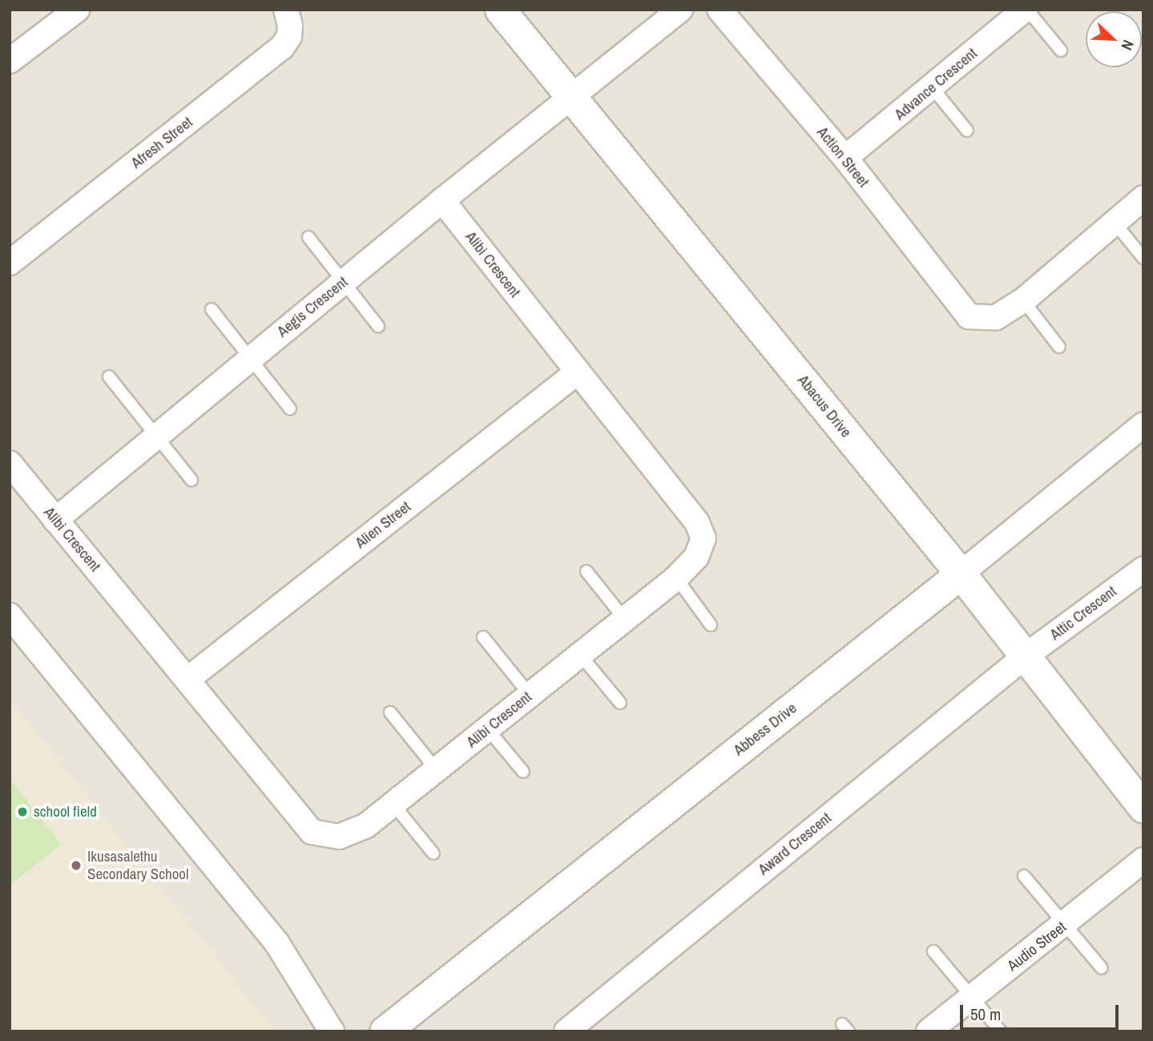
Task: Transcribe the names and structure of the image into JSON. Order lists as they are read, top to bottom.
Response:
{
  "streets": {
    "street": [
      "Advance Crescent",
      "Afresh Street",
      "Action Street",
      "Alibi Crescent",
      "Aegis Crescent",
      "Abacus Drive",
      "Alien Street",
      "Attic Crescent",
      "Abbess Drive",
      "Award Crescent",
      "Audio Street"
    ]
  },
  "crossings": [
    ["Advance Crescent", "Action Street"],
    ["Alibi Crescent", "Aegis Crescent"],
    ["Alibi Crescent", "Alien Street"],
    ["Aegis Crescent", "Abacus Drive"],
    ["Abacus Drive", "Attic Crescent"],
    ["Abacus Drive", "Abbess Drive"],
    ["Abacus Drive", "Award Crescent"],
    ["Attic Crescent", "Award Crescent"]
  ],
  "places": ["school field", "Ikusasalethu Secondary School"],
  "scale_bar": "50 m",
  "north": "bottom right"
}
